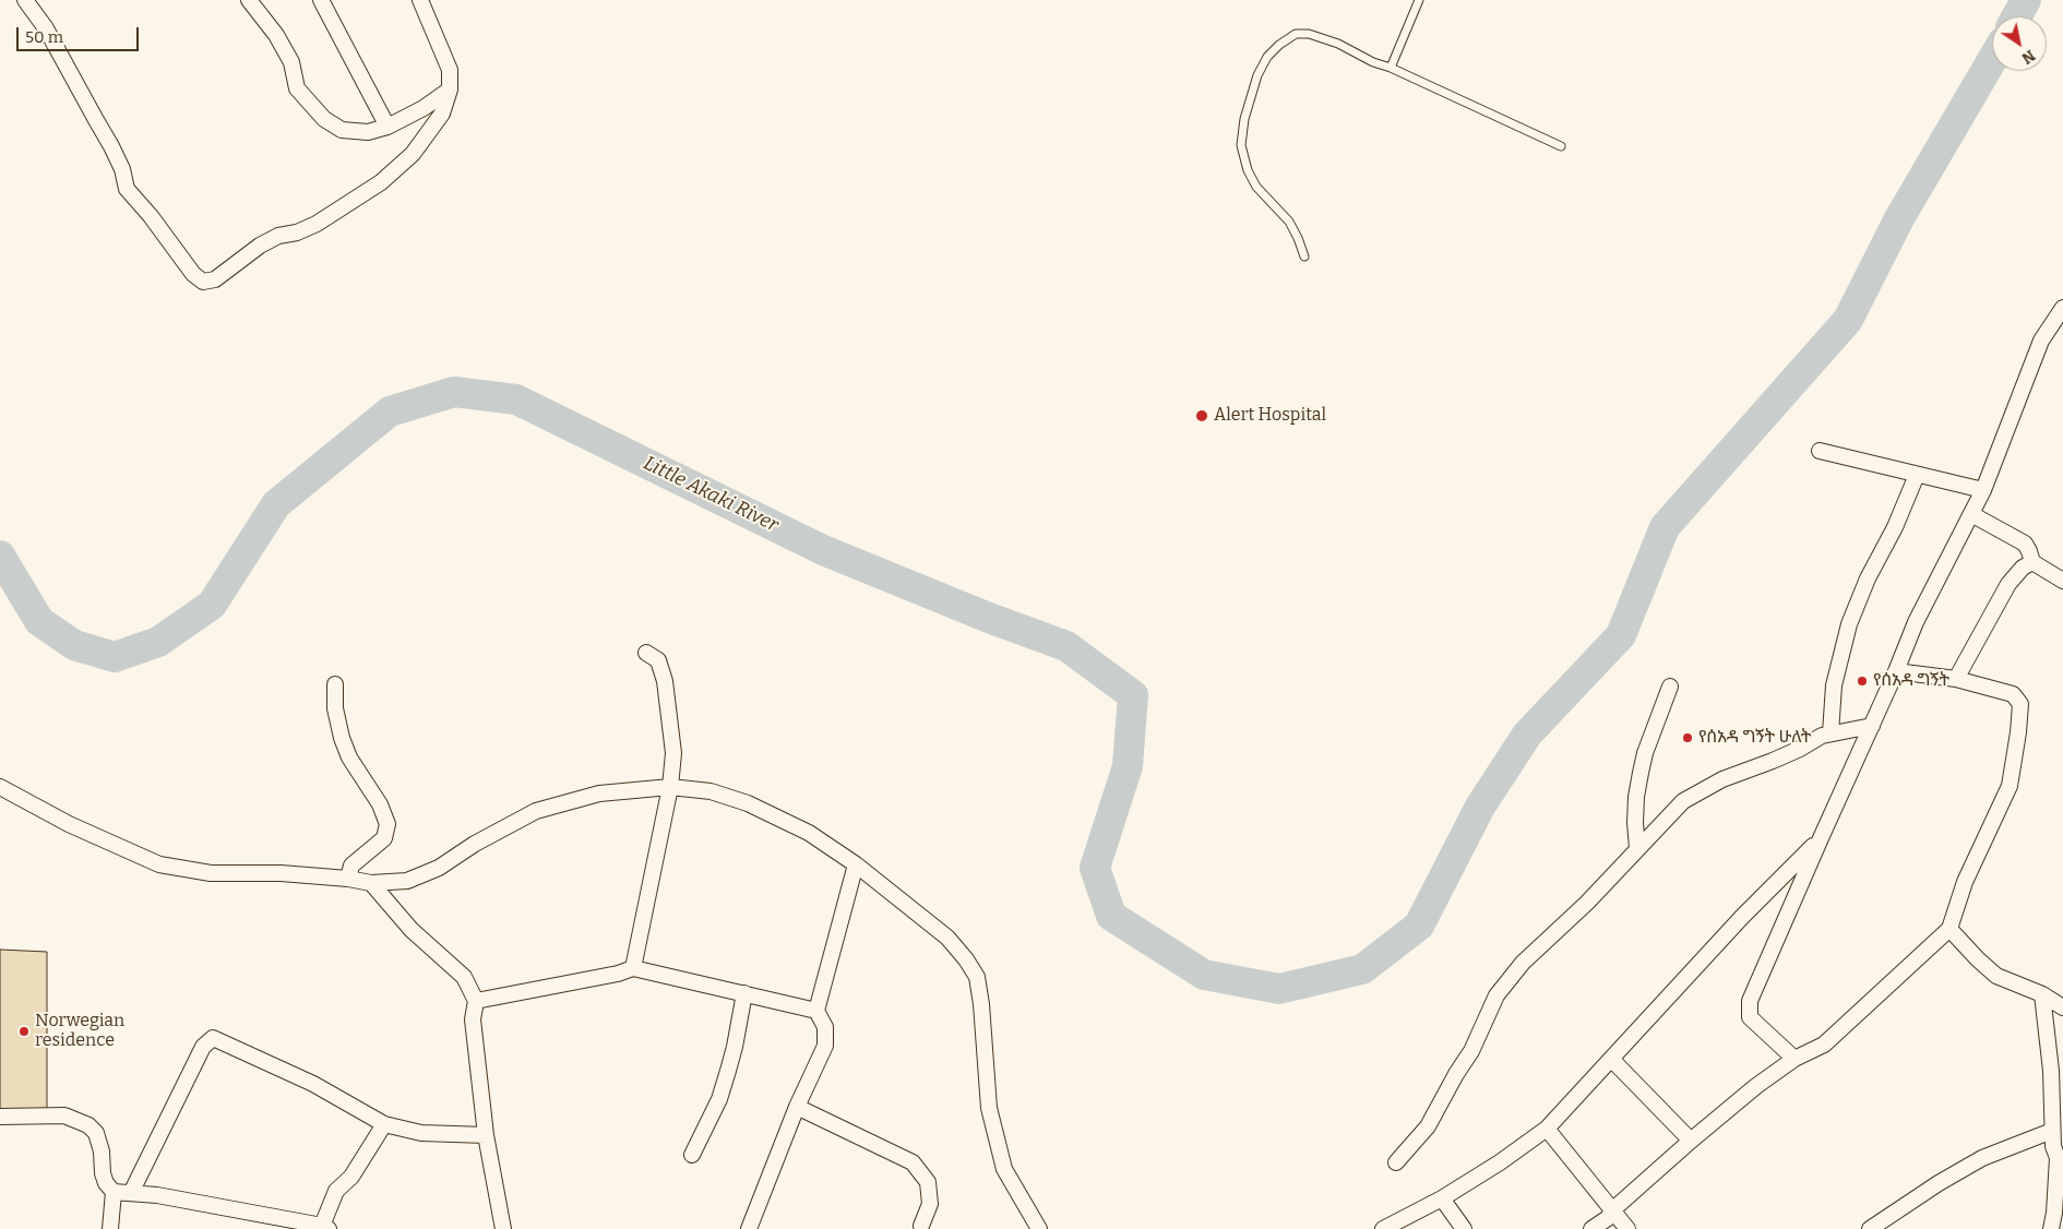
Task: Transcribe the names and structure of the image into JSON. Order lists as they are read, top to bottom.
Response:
{
  "water": ["Little Akaki River"],
  "places": [
    "Alert Hospital",
    "የሰአዳ ግኝት",
    "የሰአዳ ግኝት ሁለት",
    "Norwegian residence"
  ],
  "scale_bar": "50 m",
  "north": "bottom right"
}
